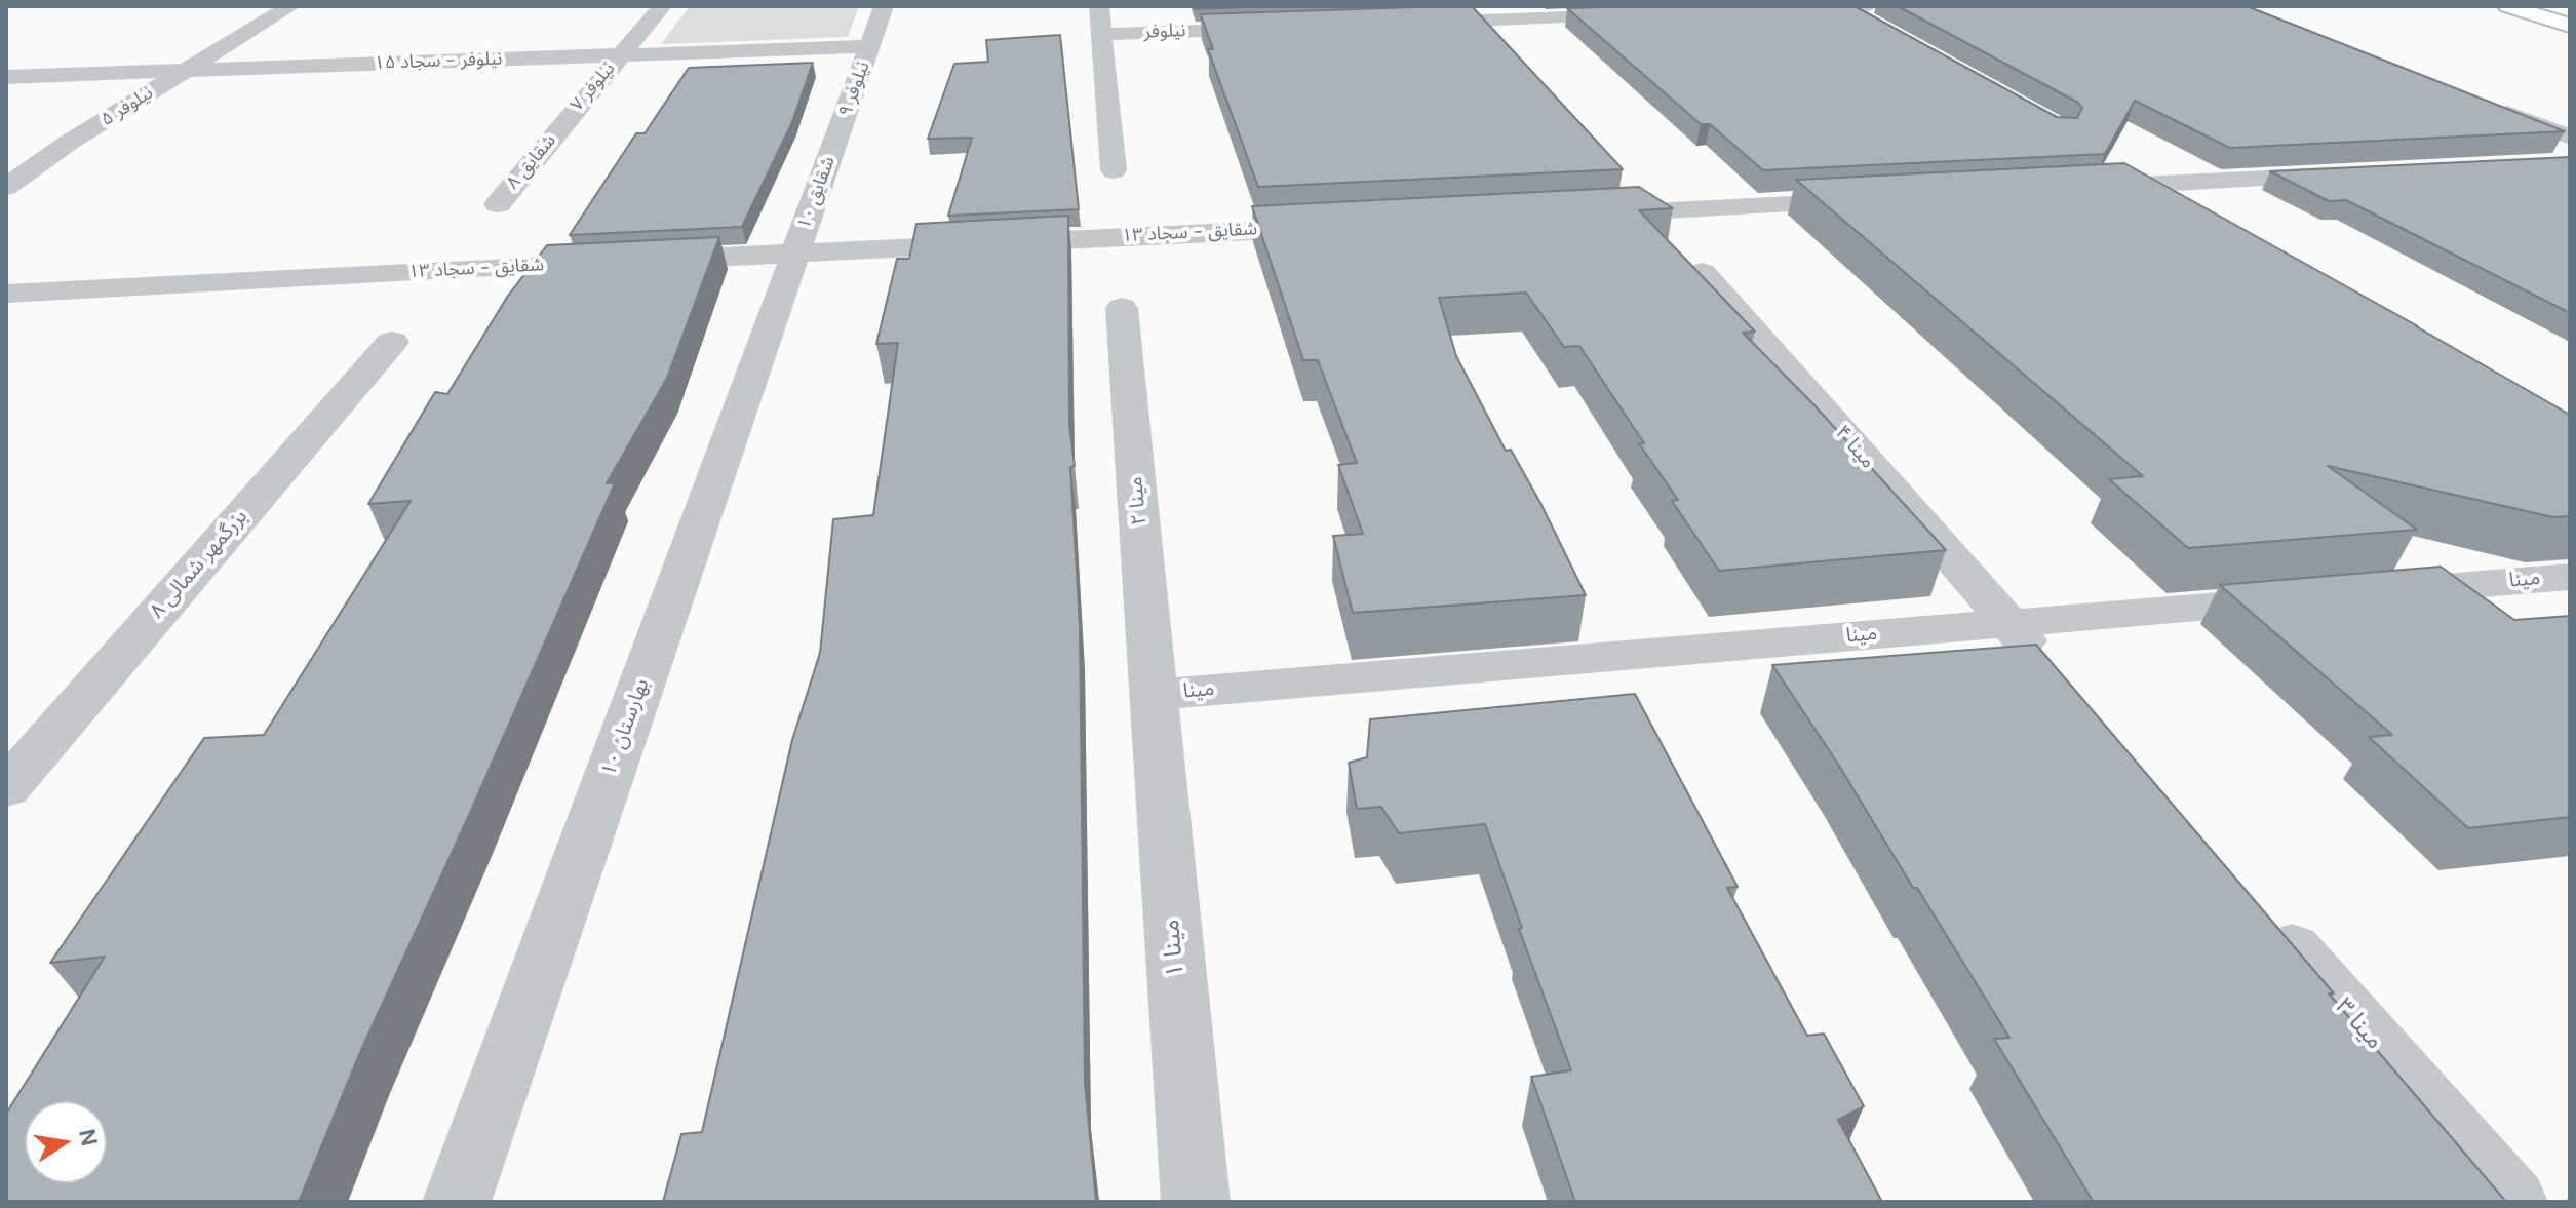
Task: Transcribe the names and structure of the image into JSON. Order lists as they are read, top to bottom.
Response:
{
  "streets": {
    "street": [
      "نیلوفر",
      "نیلوفر - سجاد ۱۵",
      "نیلوفر ۷",
      "نیلوفر ۹",
      "نیلوفر ۵",
      "شقایق ۸",
      "شقایق ۱۰",
      "شقایق - سجاد ۱۳",
      "مینا ۴",
      "مینا ۲",
      "بزرگمهر شمالی ۸",
      "مینا",
      "بهارستان ۱۰",
      "مینا ۱",
      "مینا ۳"
    ]
  },
  "crossings": [
    ["نیلوفر - سجاد ۱۵", "نیلوفر ۷"],
    ["نیلوفر - سجاد ۱۵", "نیلوفر ۹"],
    ["نیلوفر - سجاد ۱۵", "نیلوفر ۵"],
    ["نیلوفر ۷", "شقایق ۸"],
    ["نیلوفر ۹", "شقایق ۱۰"],
    ["شقایق ۱۰", "شقایق - سجاد ۱۳"],
    ["شقایق ۱۰", "بهارستان ۱۰"],
    ["شقایق - سجاد ۱۳", "بهارستان ۱۰"],
    ["مینا ۴", "مینا"],
    ["مینا ۲", "مینا"],
    ["مینا ۲", "مینا ۱"],
    ["مینا", "مینا ۱"]
  ],
  "north": "right"
}
